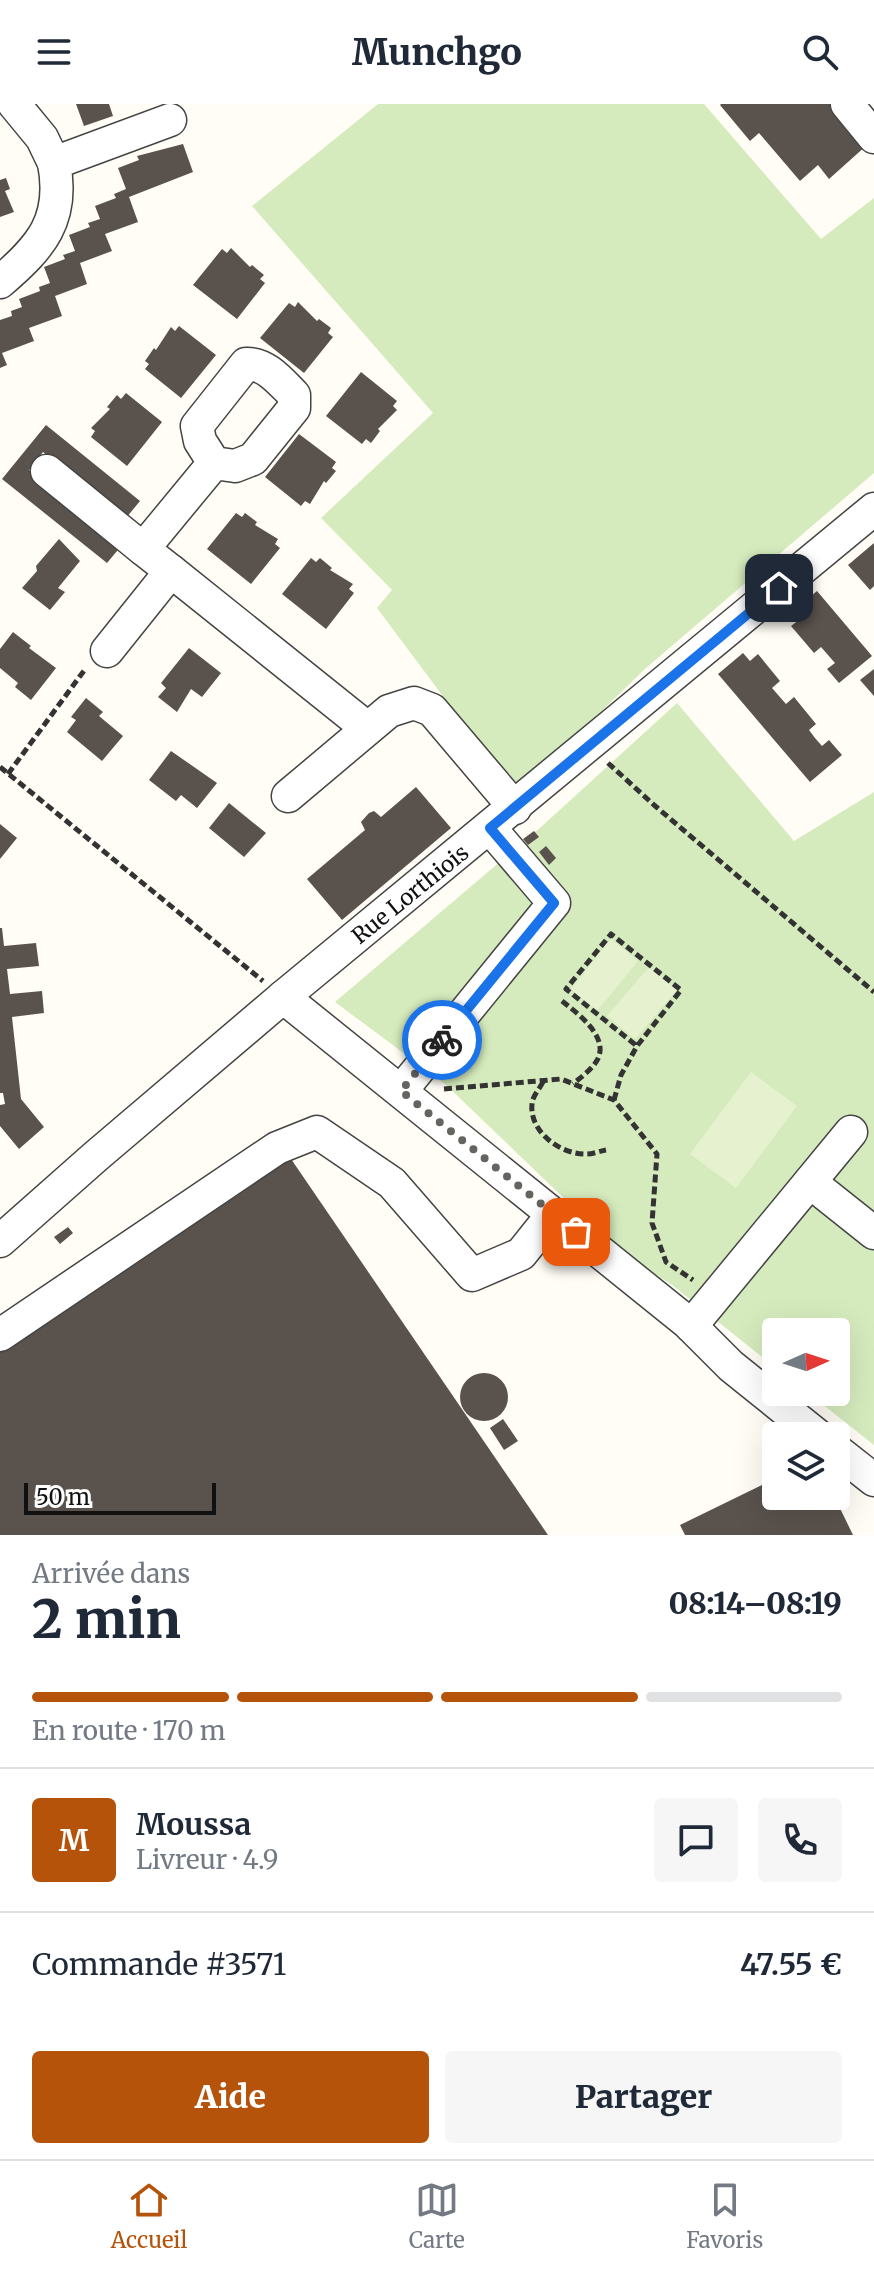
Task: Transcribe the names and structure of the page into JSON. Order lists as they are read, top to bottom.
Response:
{
  "streets": {
    "street": ["Rue Lorthiois"]
  },
  "scale_bar": "50 m",
  "north": "right",
  "page": {
    "header": "Munchgo",
    "scale": "50 m",
    "heading": ["2 min", "Arrivée dans", "08:14–08:19"],
    "panel": [
      "Moussa",
      "Livreur · 4.9",
      "Commande #3571",
      "47.55 €"
    ],
    "bar": "En route · 170 m",
    "round": "M",
    "buttons": ["Aide", "Partager"],
    "tabs": ["Accueil", "Carte", "Favoris"]
  }
}
